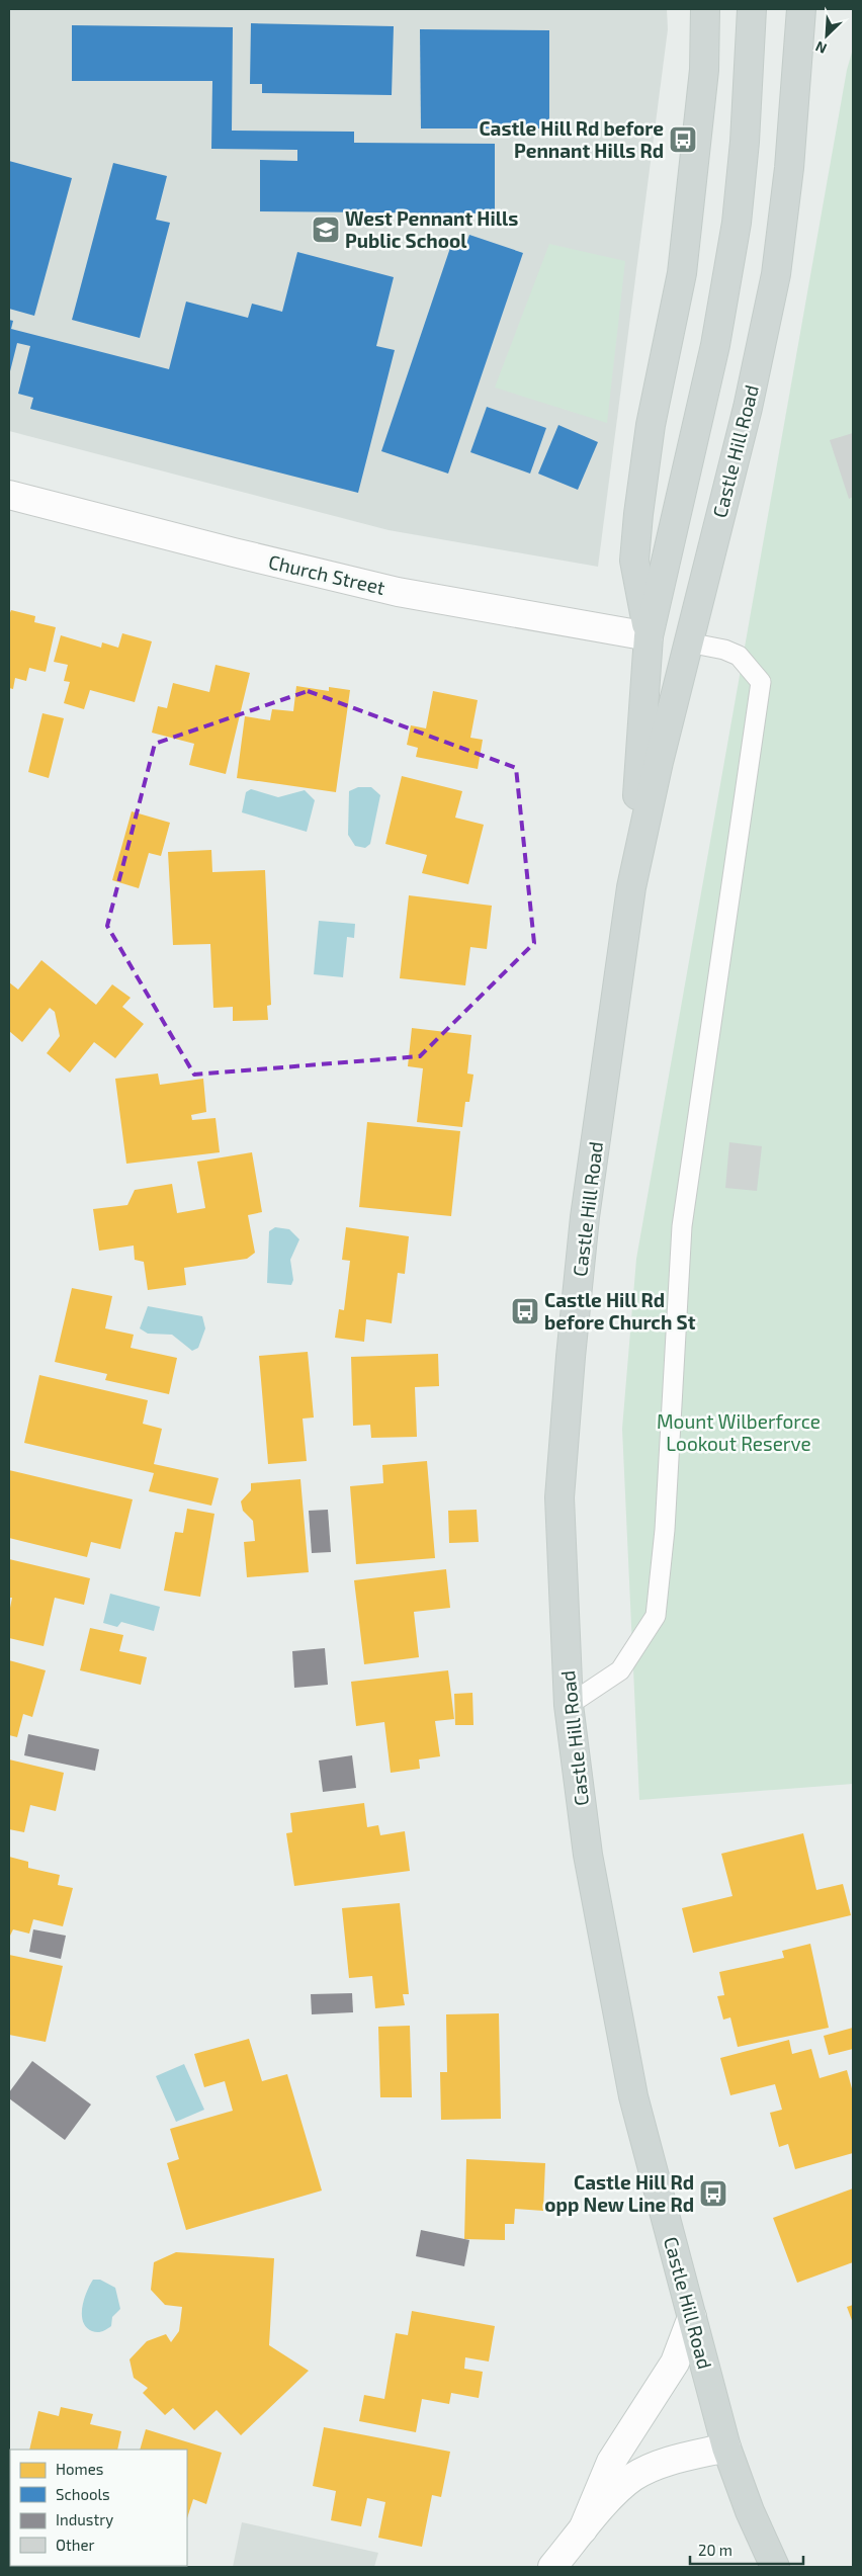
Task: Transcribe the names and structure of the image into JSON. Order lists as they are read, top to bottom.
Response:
{
  "streets": {
    "main road": ["Castle Hill Road"],
    "street": ["Church Street"]
  },
  "crossings": [
    ["Castle Hill Road", "Church Street"]
  ],
  "parks": ["Mount Wilberforce Lookout Reserve"],
  "places": {
    "bus stop": ["Castle Hill Rd before Pennant Hills Rd", "Castle Hill Rd before Church St", "Castle Hill Rd opp New Line Rd"],
    "school or university": ["West Pennant Hills Public School"]
  },
  "legend": [
    "Homes",
    "Schools",
    "Industry",
    "Other"
  ],
  "scale_bar": "20 m",
  "north": "bottom left"
}
